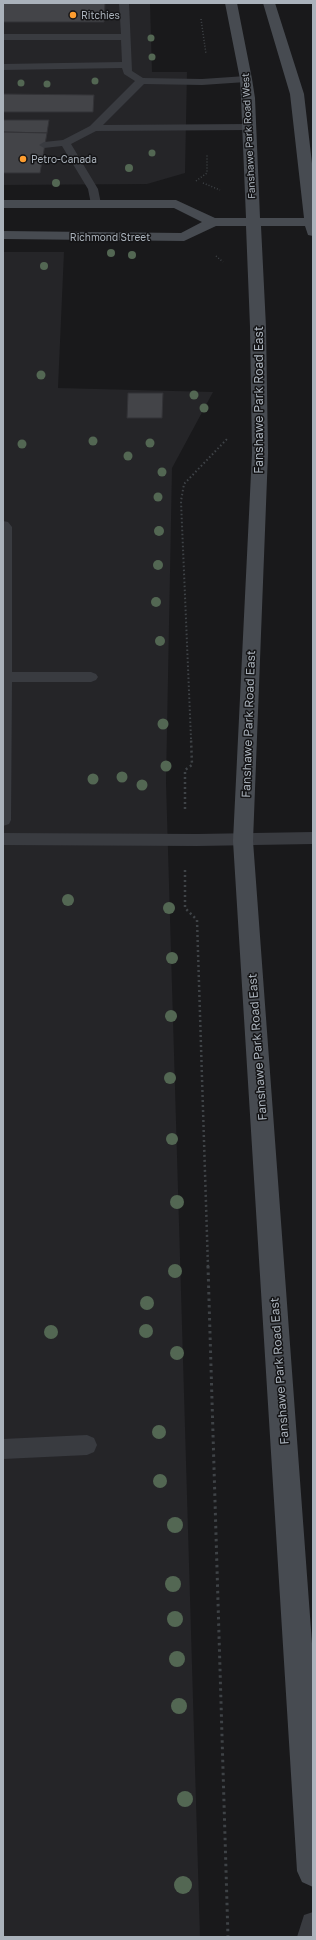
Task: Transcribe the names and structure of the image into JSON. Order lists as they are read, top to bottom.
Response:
{
  "streets": {
    "main road": ["Fanshawe Park Road West", "Richmond Street", "Fanshawe Park Road East"]
  },
  "crossings": [
    ["Fanshawe Park Road West", "Richmond Street"],
    ["Fanshawe Park Road West", "Fanshawe Park Road East"],
    ["Richmond Street", "Fanshawe Park Road East"]
  ],
  "places": ["Ritchies", "Petro-Canada"]
}
